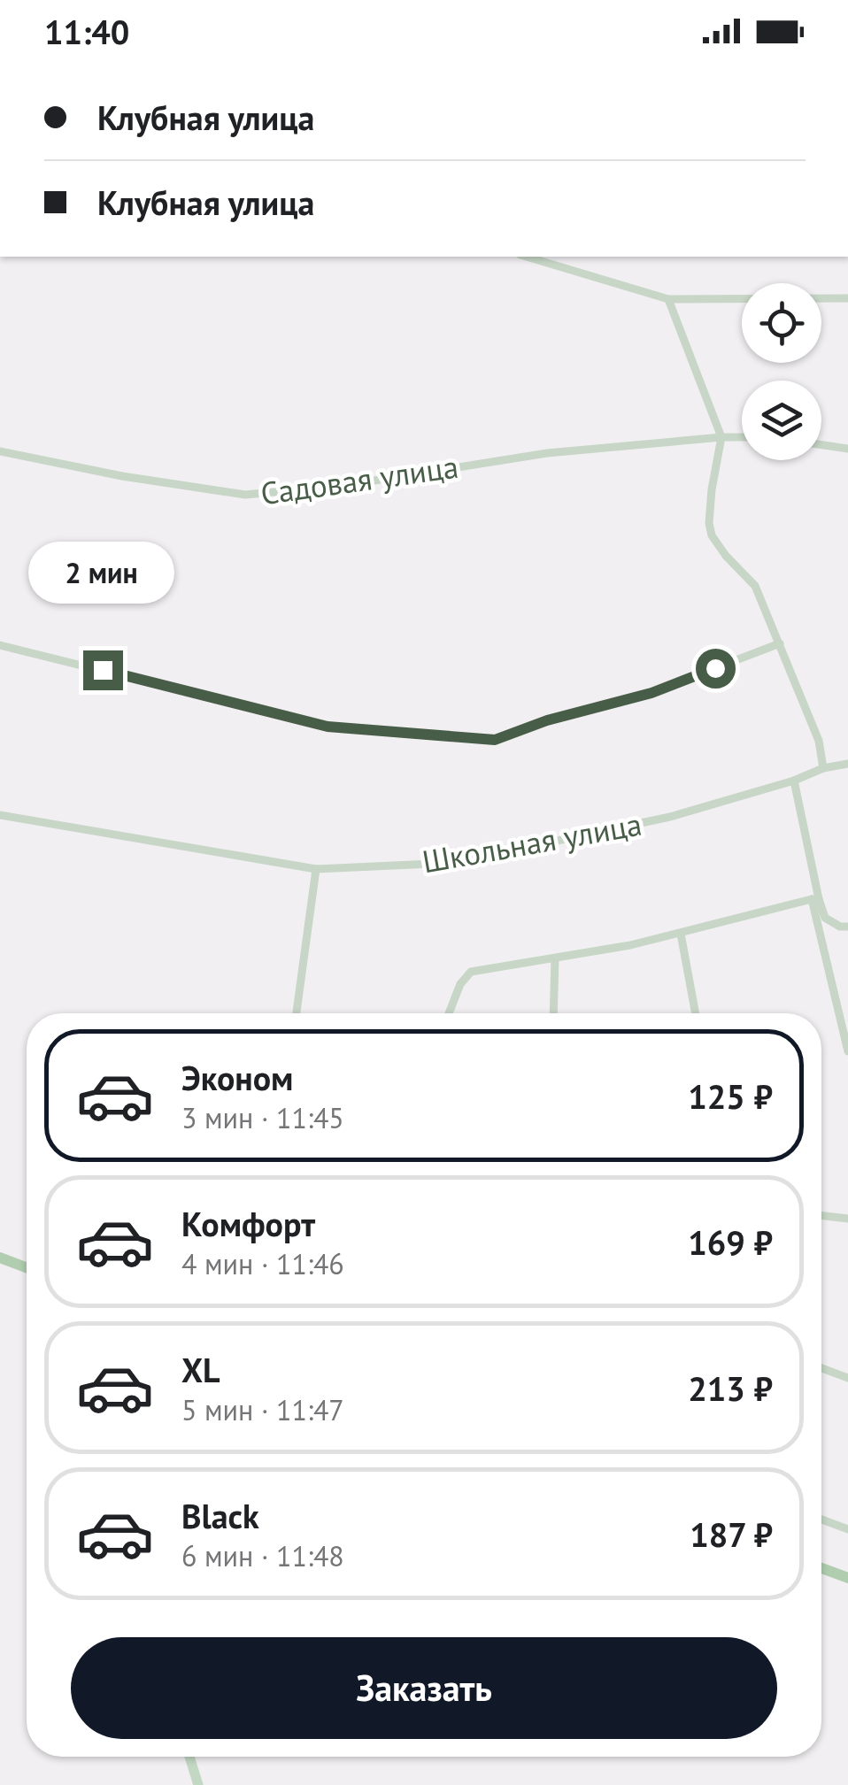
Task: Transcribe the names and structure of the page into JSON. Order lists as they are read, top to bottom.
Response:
{
  "streets": {
    "street": ["Садовая улица", "Школьная улица"]
  },
  "page": {
    "status": "11:40",
    "banner": ["Клубная улица", "Клубная улица"],
    "bubble": "2 мин",
    "list": [
      {
        "name": "Эконом",
        "note": "3 мин · 11:45",
        "value": "125 ₽"
      },
      {
        "name": "Комфорт",
        "note": "4 мин · 11:46",
        "value": "169 ₽"
      },
      {
        "name": "XL",
        "note": "5 мин · 11:47",
        "value": "213 ₽"
      },
      {
        "name": "Black",
        "note": "6 мин · 11:48",
        "value": "187 ₽"
      }
    ],
    "buttons": "Заказать"
  }
}
